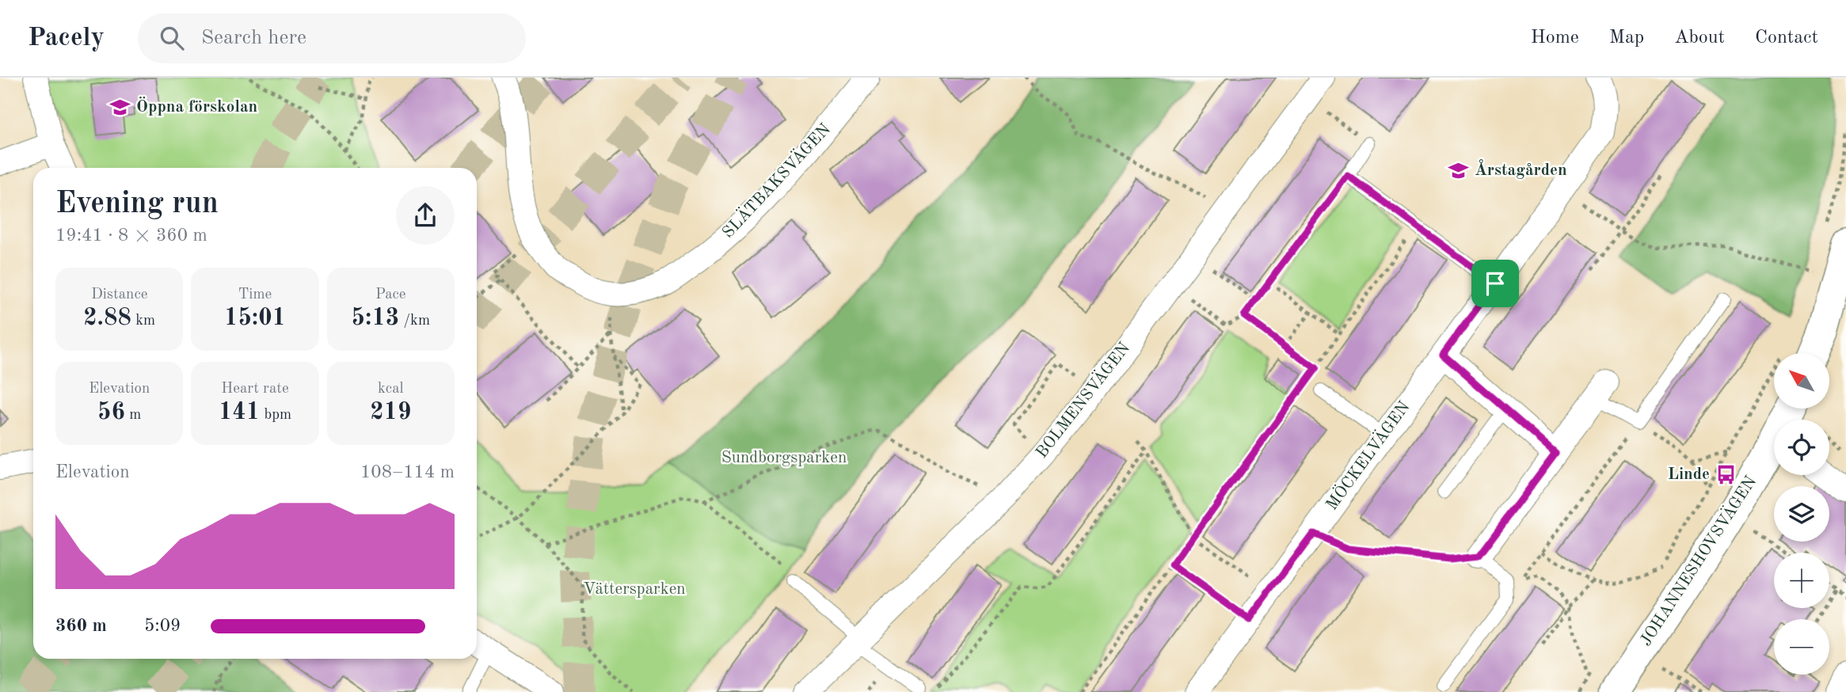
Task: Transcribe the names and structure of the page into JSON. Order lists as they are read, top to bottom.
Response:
{
  "streets": {
    "main road": ["JOHANNESHOVSVÄGEN"],
    "street": ["SLÄTBAKSVÄGEN", "BOLMENSVÄGEN", "MÖCKELVÄGEN"]
  },
  "parks": ["Sundborgsparken", "Vättersparken"],
  "places": {
    "school or university": ["Öppna förskolan", "Årstagården"],
    "bus stop": ["Linde"]
  },
  "north": "top left",
  "page": {
    "header": "Pacely",
    "search": "Search here",
    "nav": [
      "Home",
      "Map",
      "About",
      "Contact"
    ],
    "heading": ["Evening run", "19:41 · 8 × 360 m"],
    "stats": [
      ["Distance", "2.88 km"],
      ["Time", "15:01"],
      ["Pace", "5:13 /km"],
      ["Elevation", "56 m"],
      ["Heart rate", "141 bpm"],
      ["kcal", "219"]
    ],
    "map_buttons": ["+", "−"],
    "chart": ["Elevation", "108–114 m"],
    "list": [
      {
        "name": "360 m",
        "note": "5:09"
      }
    ]
  }
}
